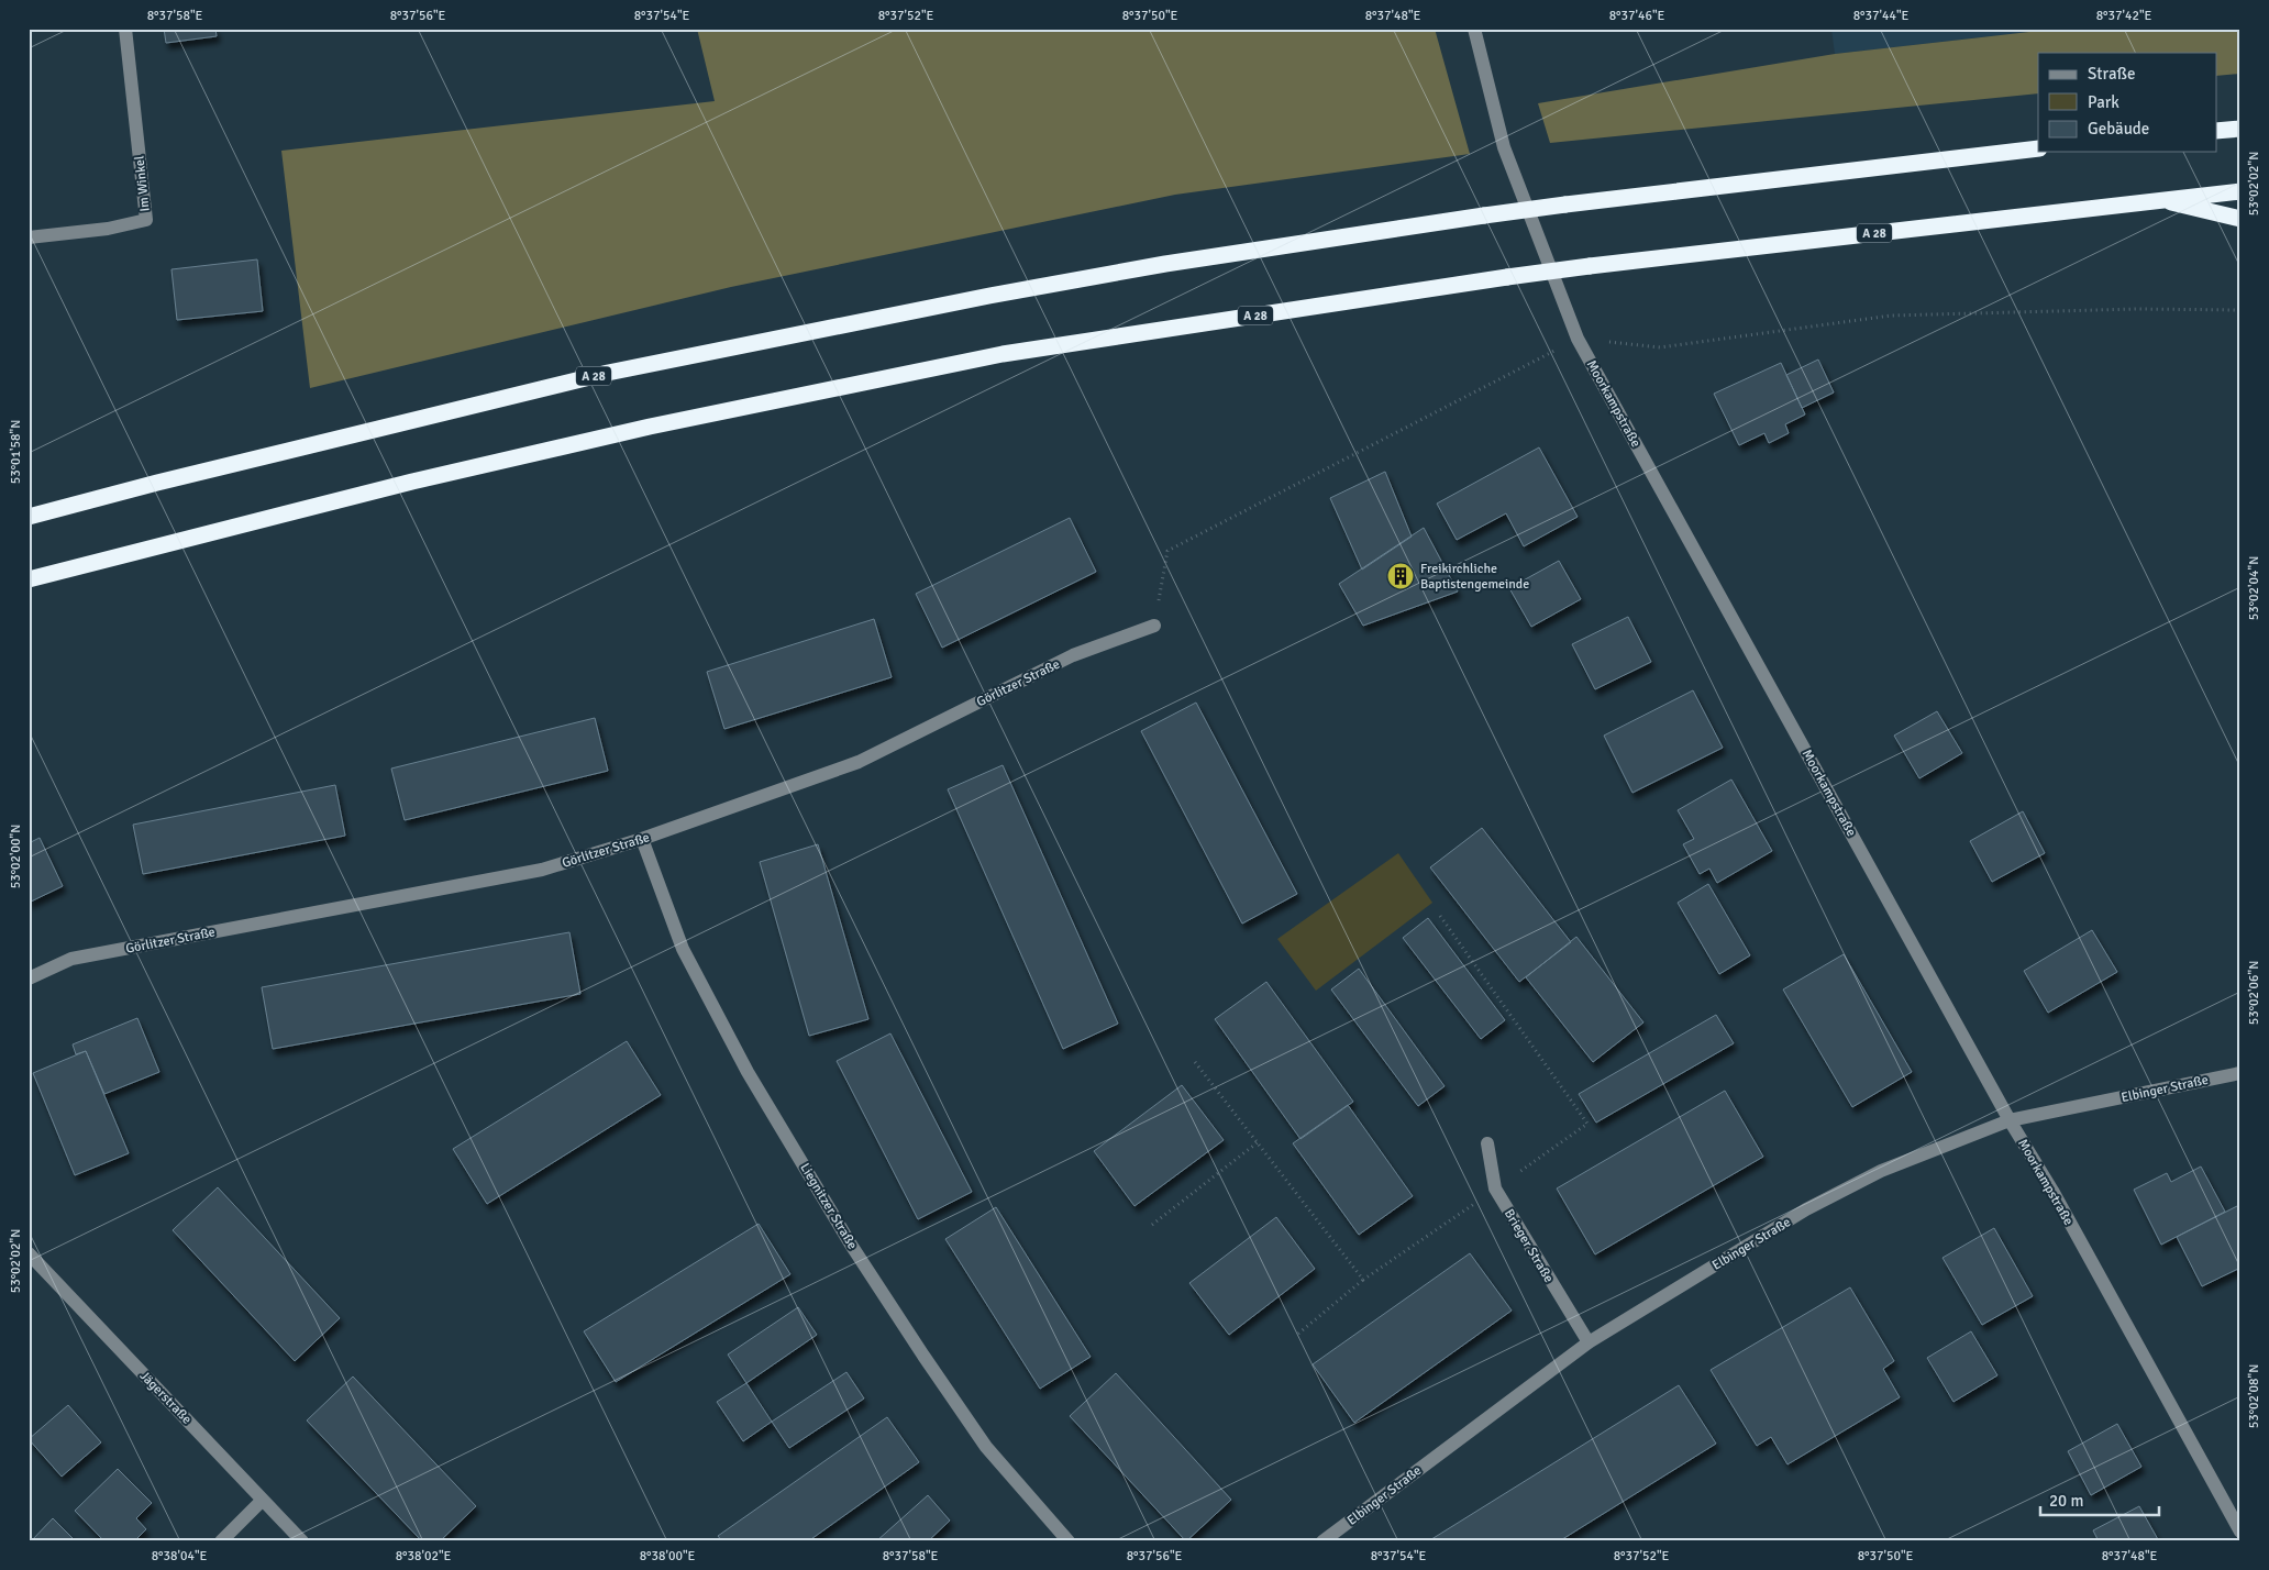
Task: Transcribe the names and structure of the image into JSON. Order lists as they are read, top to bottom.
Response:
{
  "streets": {
    "highway": ["A 28"],
    "street": [
      "Im Winkel",
      "Moorkampstraße",
      "Görlitzer Straße",
      "Elbinger Straße",
      "Liegnitzer Straße",
      "Brieger Straße",
      "Jägerstraße"
    ]
  },
  "crossings": [
    ["Moorkampstraße", "Elbinger Straße"],
    ["Görlitzer Straße", "Liegnitzer Straße"],
    ["Elbinger Straße", "Brieger Straße"]
  ],
  "places": {
    "building": ["Freikirchliche Baptistengemeinde"]
  },
  "legend": ["Straße", "Park", "Gebäude"],
  "scale_bar": "20 m",
  "coordinates": [
    "8°37'58\"E",
    "8°37'56\"E",
    "8°37'54\"E",
    "8°37'52\"E",
    "8°37'50\"E",
    "8°37'48\"E",
    "8°37'46\"E",
    "8°37'44\"E",
    "8°37'42\"E",
    "53°02'02\"N",
    "53°01'58\"N",
    "53°02'04\"N",
    "53°02'00\"N",
    "53°02'06\"N",
    "53°02'08\"N",
    "8°38'04\"E",
    "8°38'02\"E",
    "8°38'00\"E"
  ]
}
